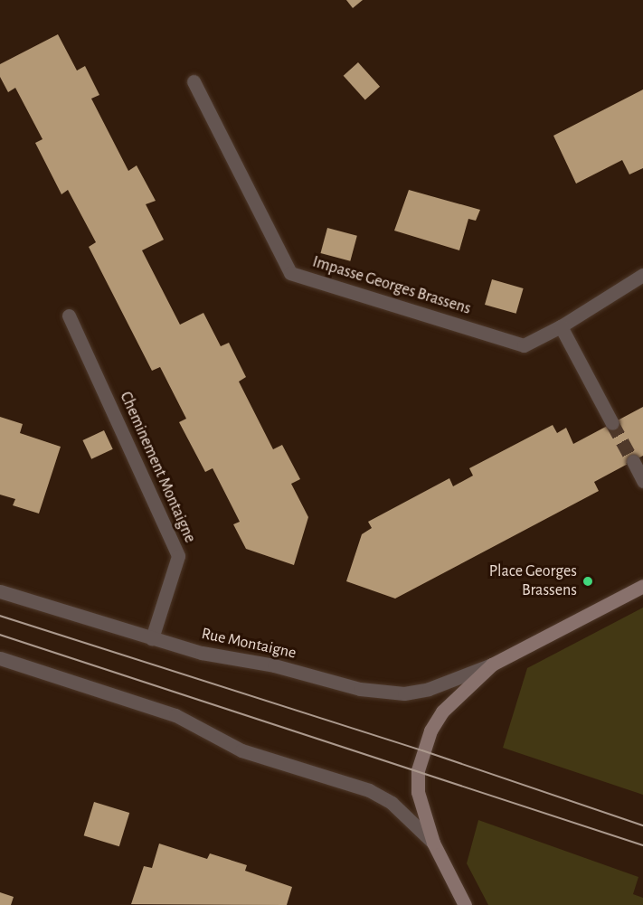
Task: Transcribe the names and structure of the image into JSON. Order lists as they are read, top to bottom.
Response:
{
  "streets": {
    "street": ["Impasse Georges Brassens", "Cheminement Montaigne", "Rue Montaigne"]
  },
  "crossings": [
    ["Cheminement Montaigne", "Rue Montaigne"]
  ],
  "places": ["Place Georges Brassens"]
}
